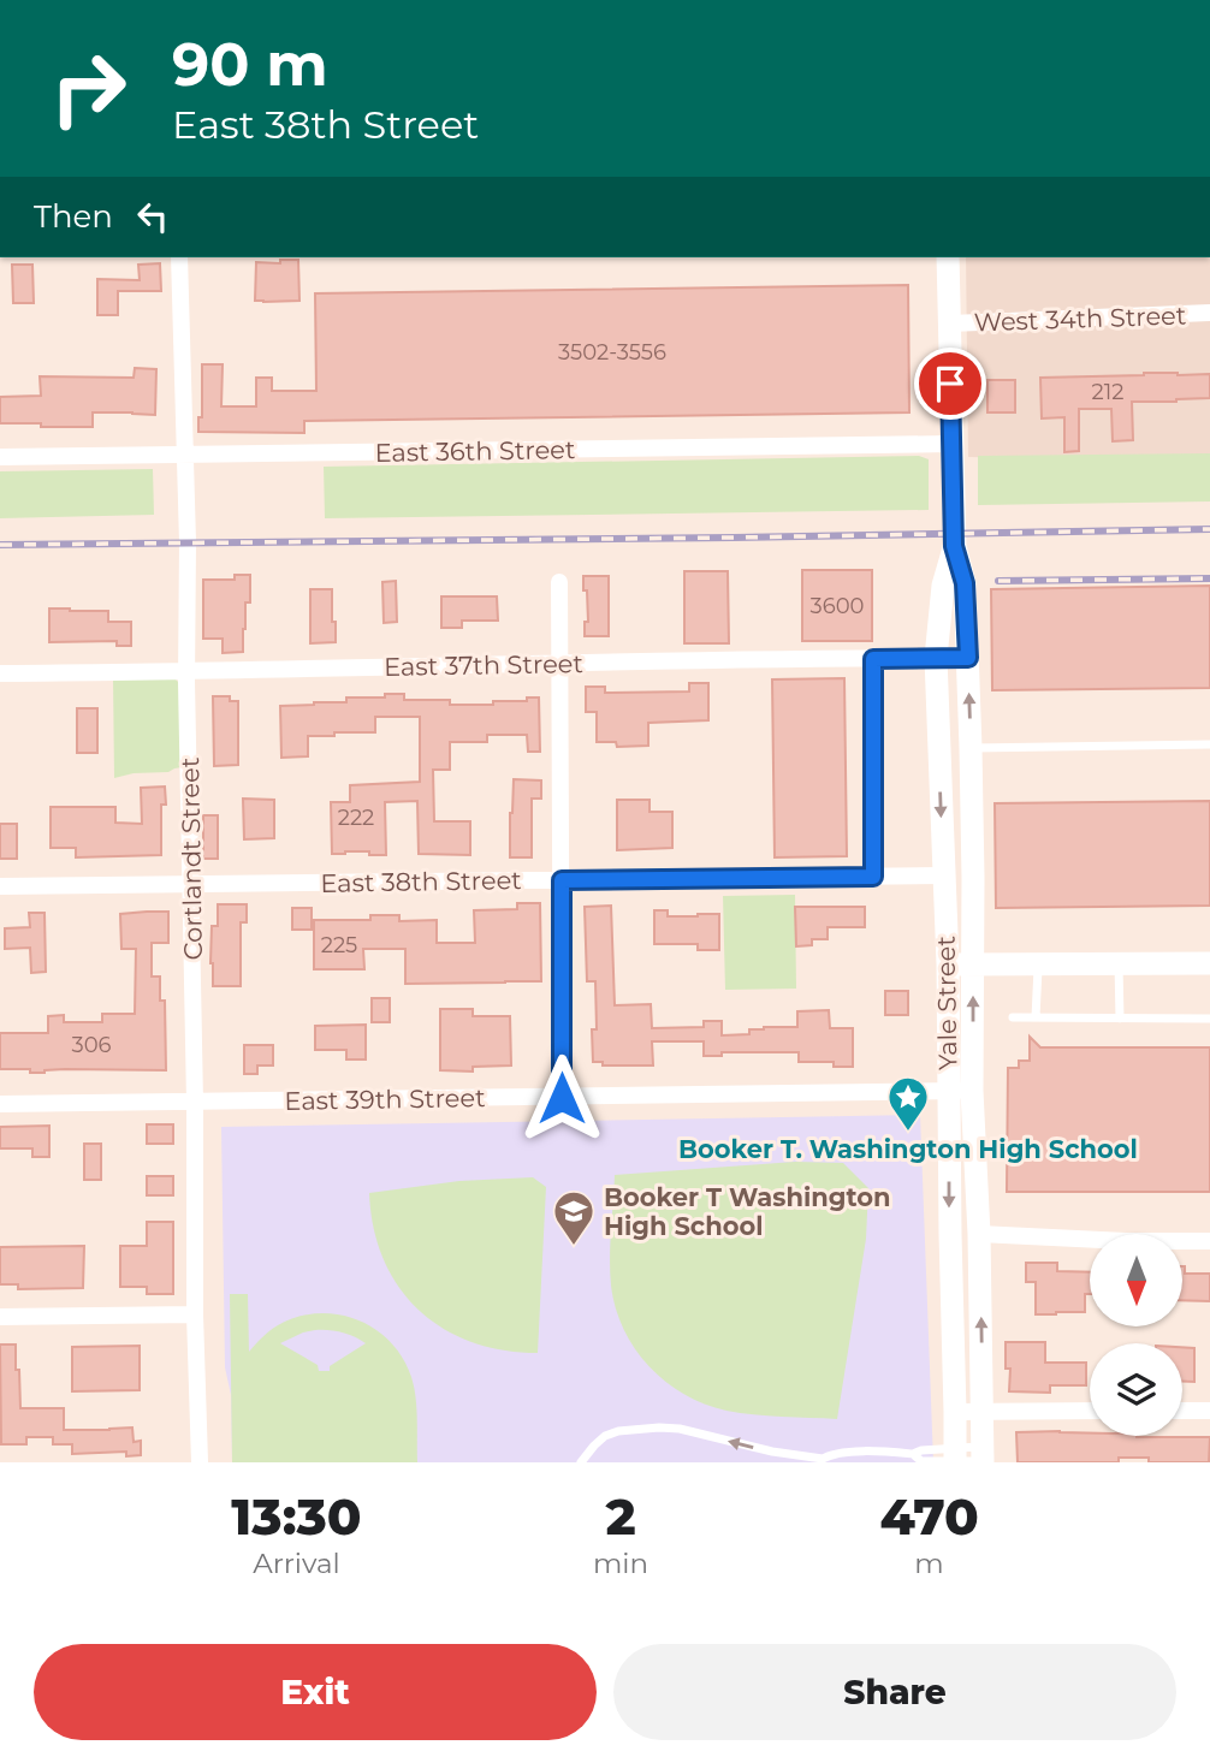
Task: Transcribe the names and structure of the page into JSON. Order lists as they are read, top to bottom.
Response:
{
  "streets": {
    "main road": ["Yale Street"],
    "street": [
      "West 34th Street",
      "East 36th Street",
      "East 37th Street",
      "Cortlandt Street",
      "East 38th Street",
      "East 39th Street"
    ]
  },
  "crossings": [
    ["West 34th Street", "Yale Street"],
    ["East 36th Street", "Cortlandt Street"],
    ["East 36th Street", "Yale Street"],
    ["East 37th Street", "Cortlandt Street"],
    ["East 37th Street", "Yale Street"],
    ["Cortlandt Street", "East 38th Street"],
    ["Cortlandt Street", "East 39th Street"],
    ["East 38th Street", "Yale Street"],
    ["Yale Street", "East 39th Street"]
  ],
  "places": {
    "place": ["Booker T. Washington High School"],
    "school or university": ["Booker T Washington High School"]
  },
  "house_numbers": [
    "3502-3556",
    "212",
    "3600",
    "222",
    "225",
    "306"
  ],
  "north": "bottom",
  "page": {
    "turn": ["90 m", "East 38th Street"],
    "then": "Then",
    "eta": [
      "13:30",
      "Arrival",
      "2",
      "min",
      "470",
      "m"
    ],
    "buttons": ["Exit", "Share"]
  }
}
